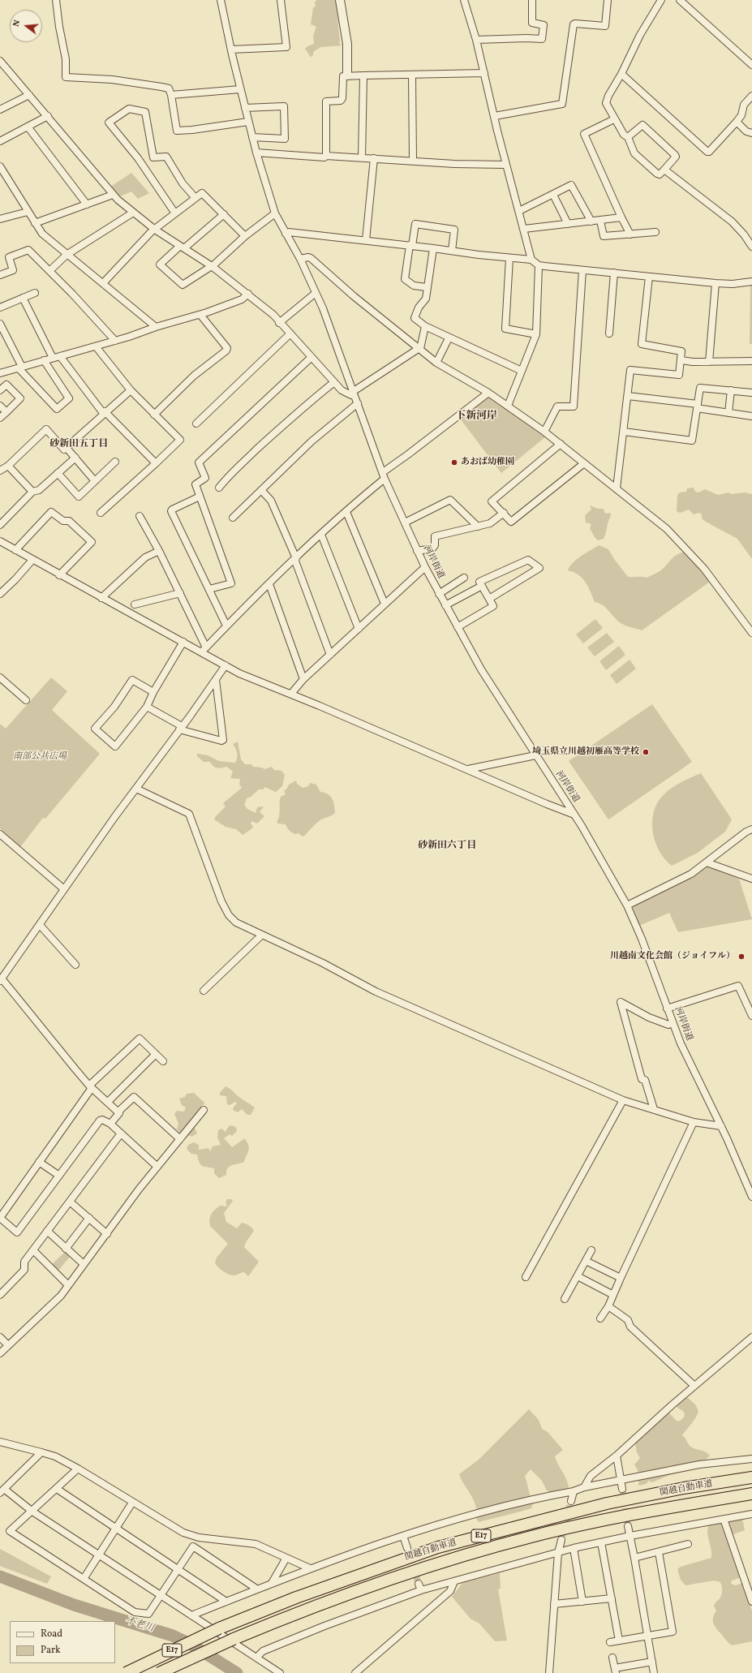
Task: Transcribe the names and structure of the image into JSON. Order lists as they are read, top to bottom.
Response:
{
  "streets": {
    "highway": ["関越自動車道", "E17"],
    "street": ["河岸街道"]
  },
  "districts": ["下新河岸", "砂新田五丁目", "砂新田六丁目"],
  "water": ["不老川"],
  "parks": ["南部公共広場"],
  "places": ["あおば幼稚園", "埼玉県立川越初雁高等学校", "川越南文化会館（ジョイフル）"],
  "legend": ["Road", "Park"],
  "north": "left"
}
